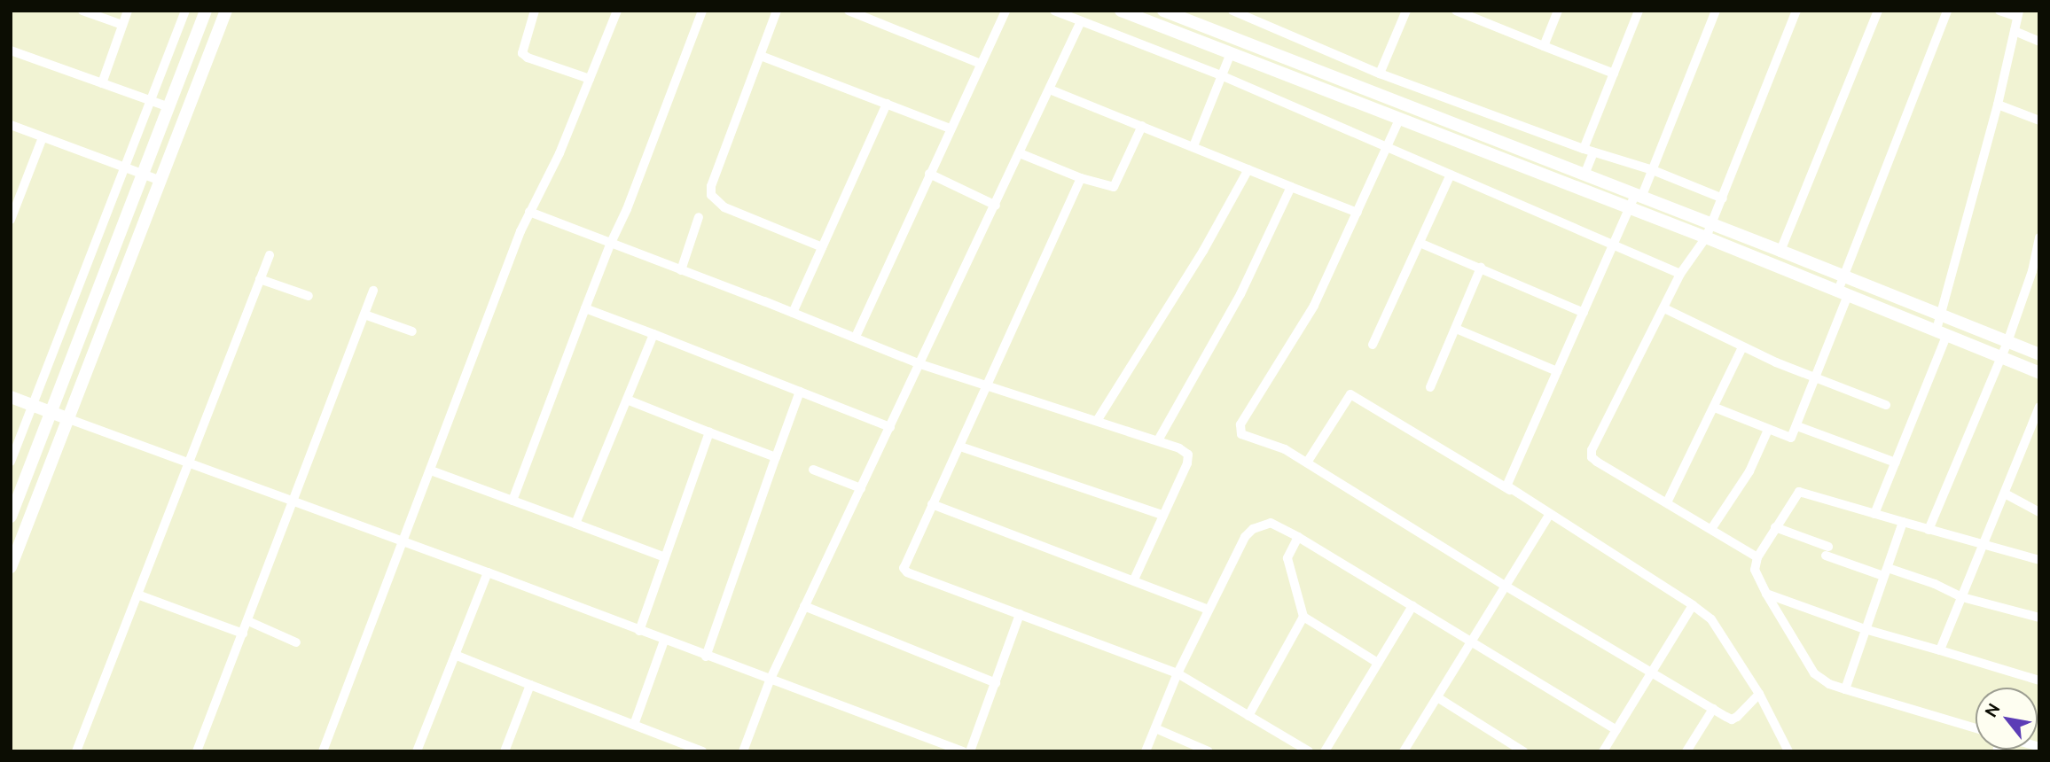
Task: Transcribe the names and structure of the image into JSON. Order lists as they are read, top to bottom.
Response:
{
  "north": "top left"
}
